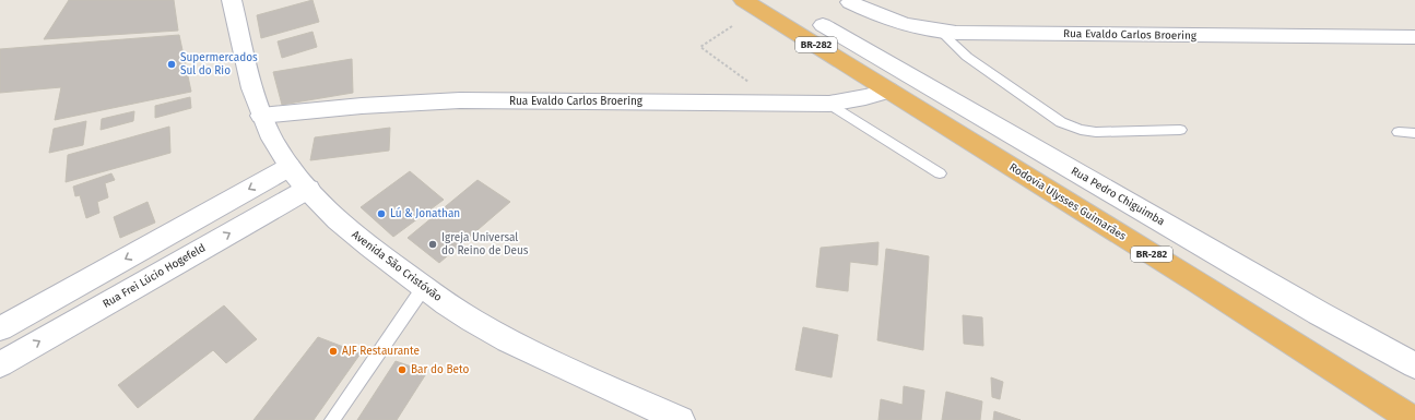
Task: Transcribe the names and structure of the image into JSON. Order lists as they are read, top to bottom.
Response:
{
  "streets": {
    "highway": ["BR-282", "Rodovia Ulysses Guimarães"],
    "street": [
      "Rua Evaldo Carlos Broering",
      "Rua Pedro Chiguimba",
      "Avenida São Cristóvão",
      "Rua Frei Lúcio Hogefeld"
    ]
  },
  "crossings": [
    ["Rua Evaldo Carlos Broering", "Rodovia Ulysses Guimarães"],
    ["Rua Evaldo Carlos Broering", "Avenida São Cristóvão"],
    ["Avenida São Cristóvão", "Rua Frei Lúcio Hogefeld"]
  ],
  "places": [
    "Supermercados Sul do Rio",
    "Lú & Jonathan",
    "Igreja Universal do Reino de Deus",
    "AJF Restaurante",
    "Bar do Beto"
  ]
}
